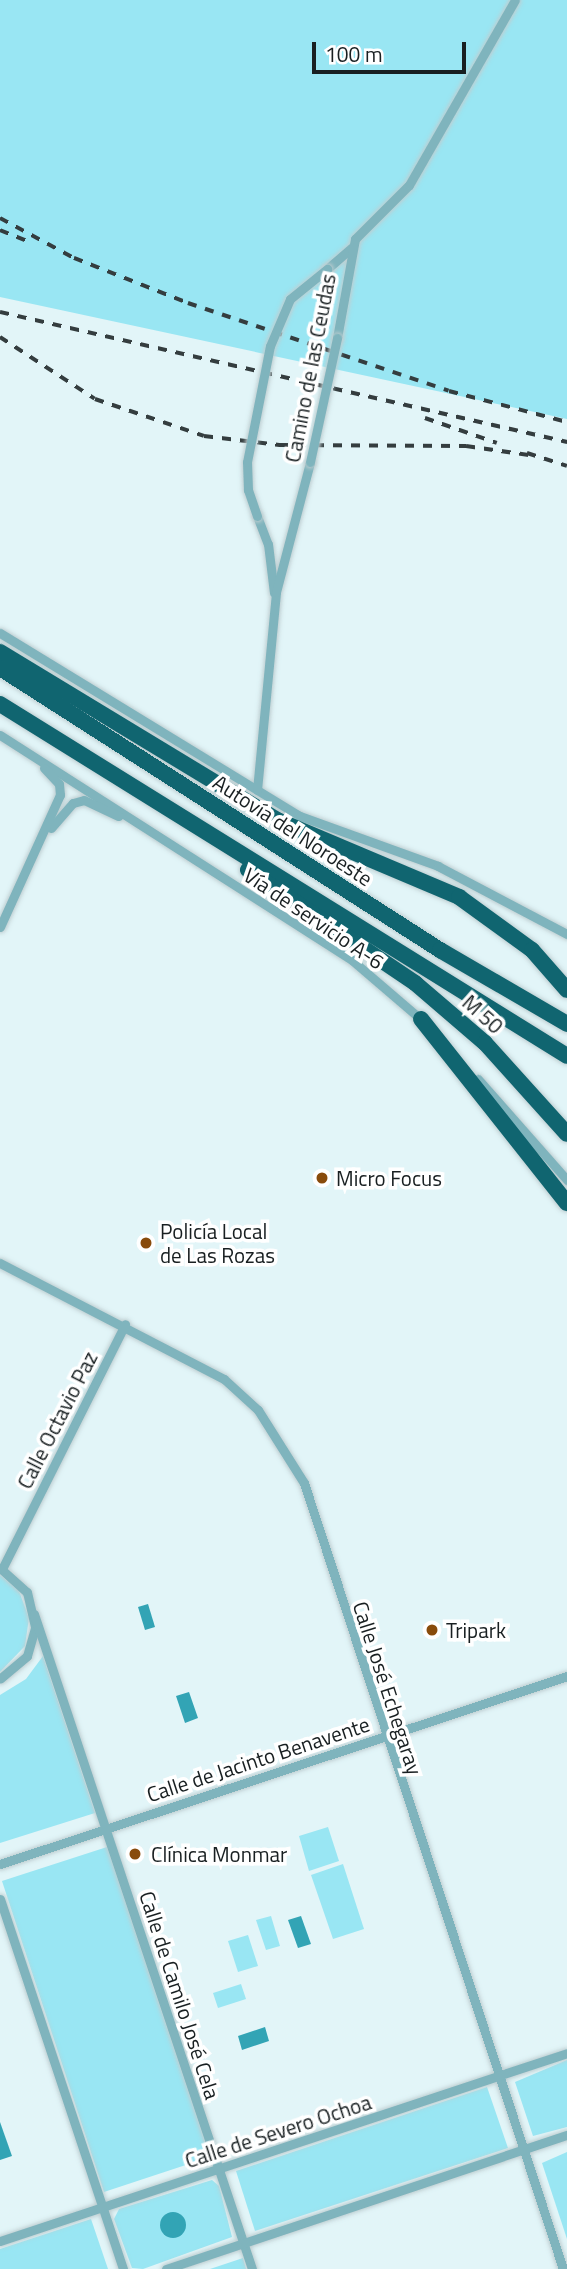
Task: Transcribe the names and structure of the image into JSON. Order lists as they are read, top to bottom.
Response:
{
  "streets": {
    "highway": ["Autovía del Noroeste", "M 50"],
    "street": [
      "Camino de las Ceudas",
      "Vía de servicio A-6",
      "Calle Octavio Paz",
      "Calle José Echegaray",
      "Calle de Jacinto Benavente",
      "Calle de Camilo José Cela",
      "Calle de Severo Ochoa"
    ]
  },
  "crossings": [
    ["Calle Octavio Paz", "Calle José Echegaray"],
    ["Calle Octavio Paz", "Calle de Camilo José Cela"],
    ["Calle José Echegaray", "Calle de Jacinto Benavente"],
    ["Calle José Echegaray", "Calle de Severo Ochoa"],
    ["Calle de Jacinto Benavente", "Calle de Camilo José Cela"],
    ["Calle de Camilo José Cela", "Calle de Severo Ochoa"]
  ],
  "places": [
    "Micro Focus",
    "Policía Local de Las Rozas",
    "Tripark",
    "Clínica Monmar"
  ],
  "scale_bar": "100 m"
}
